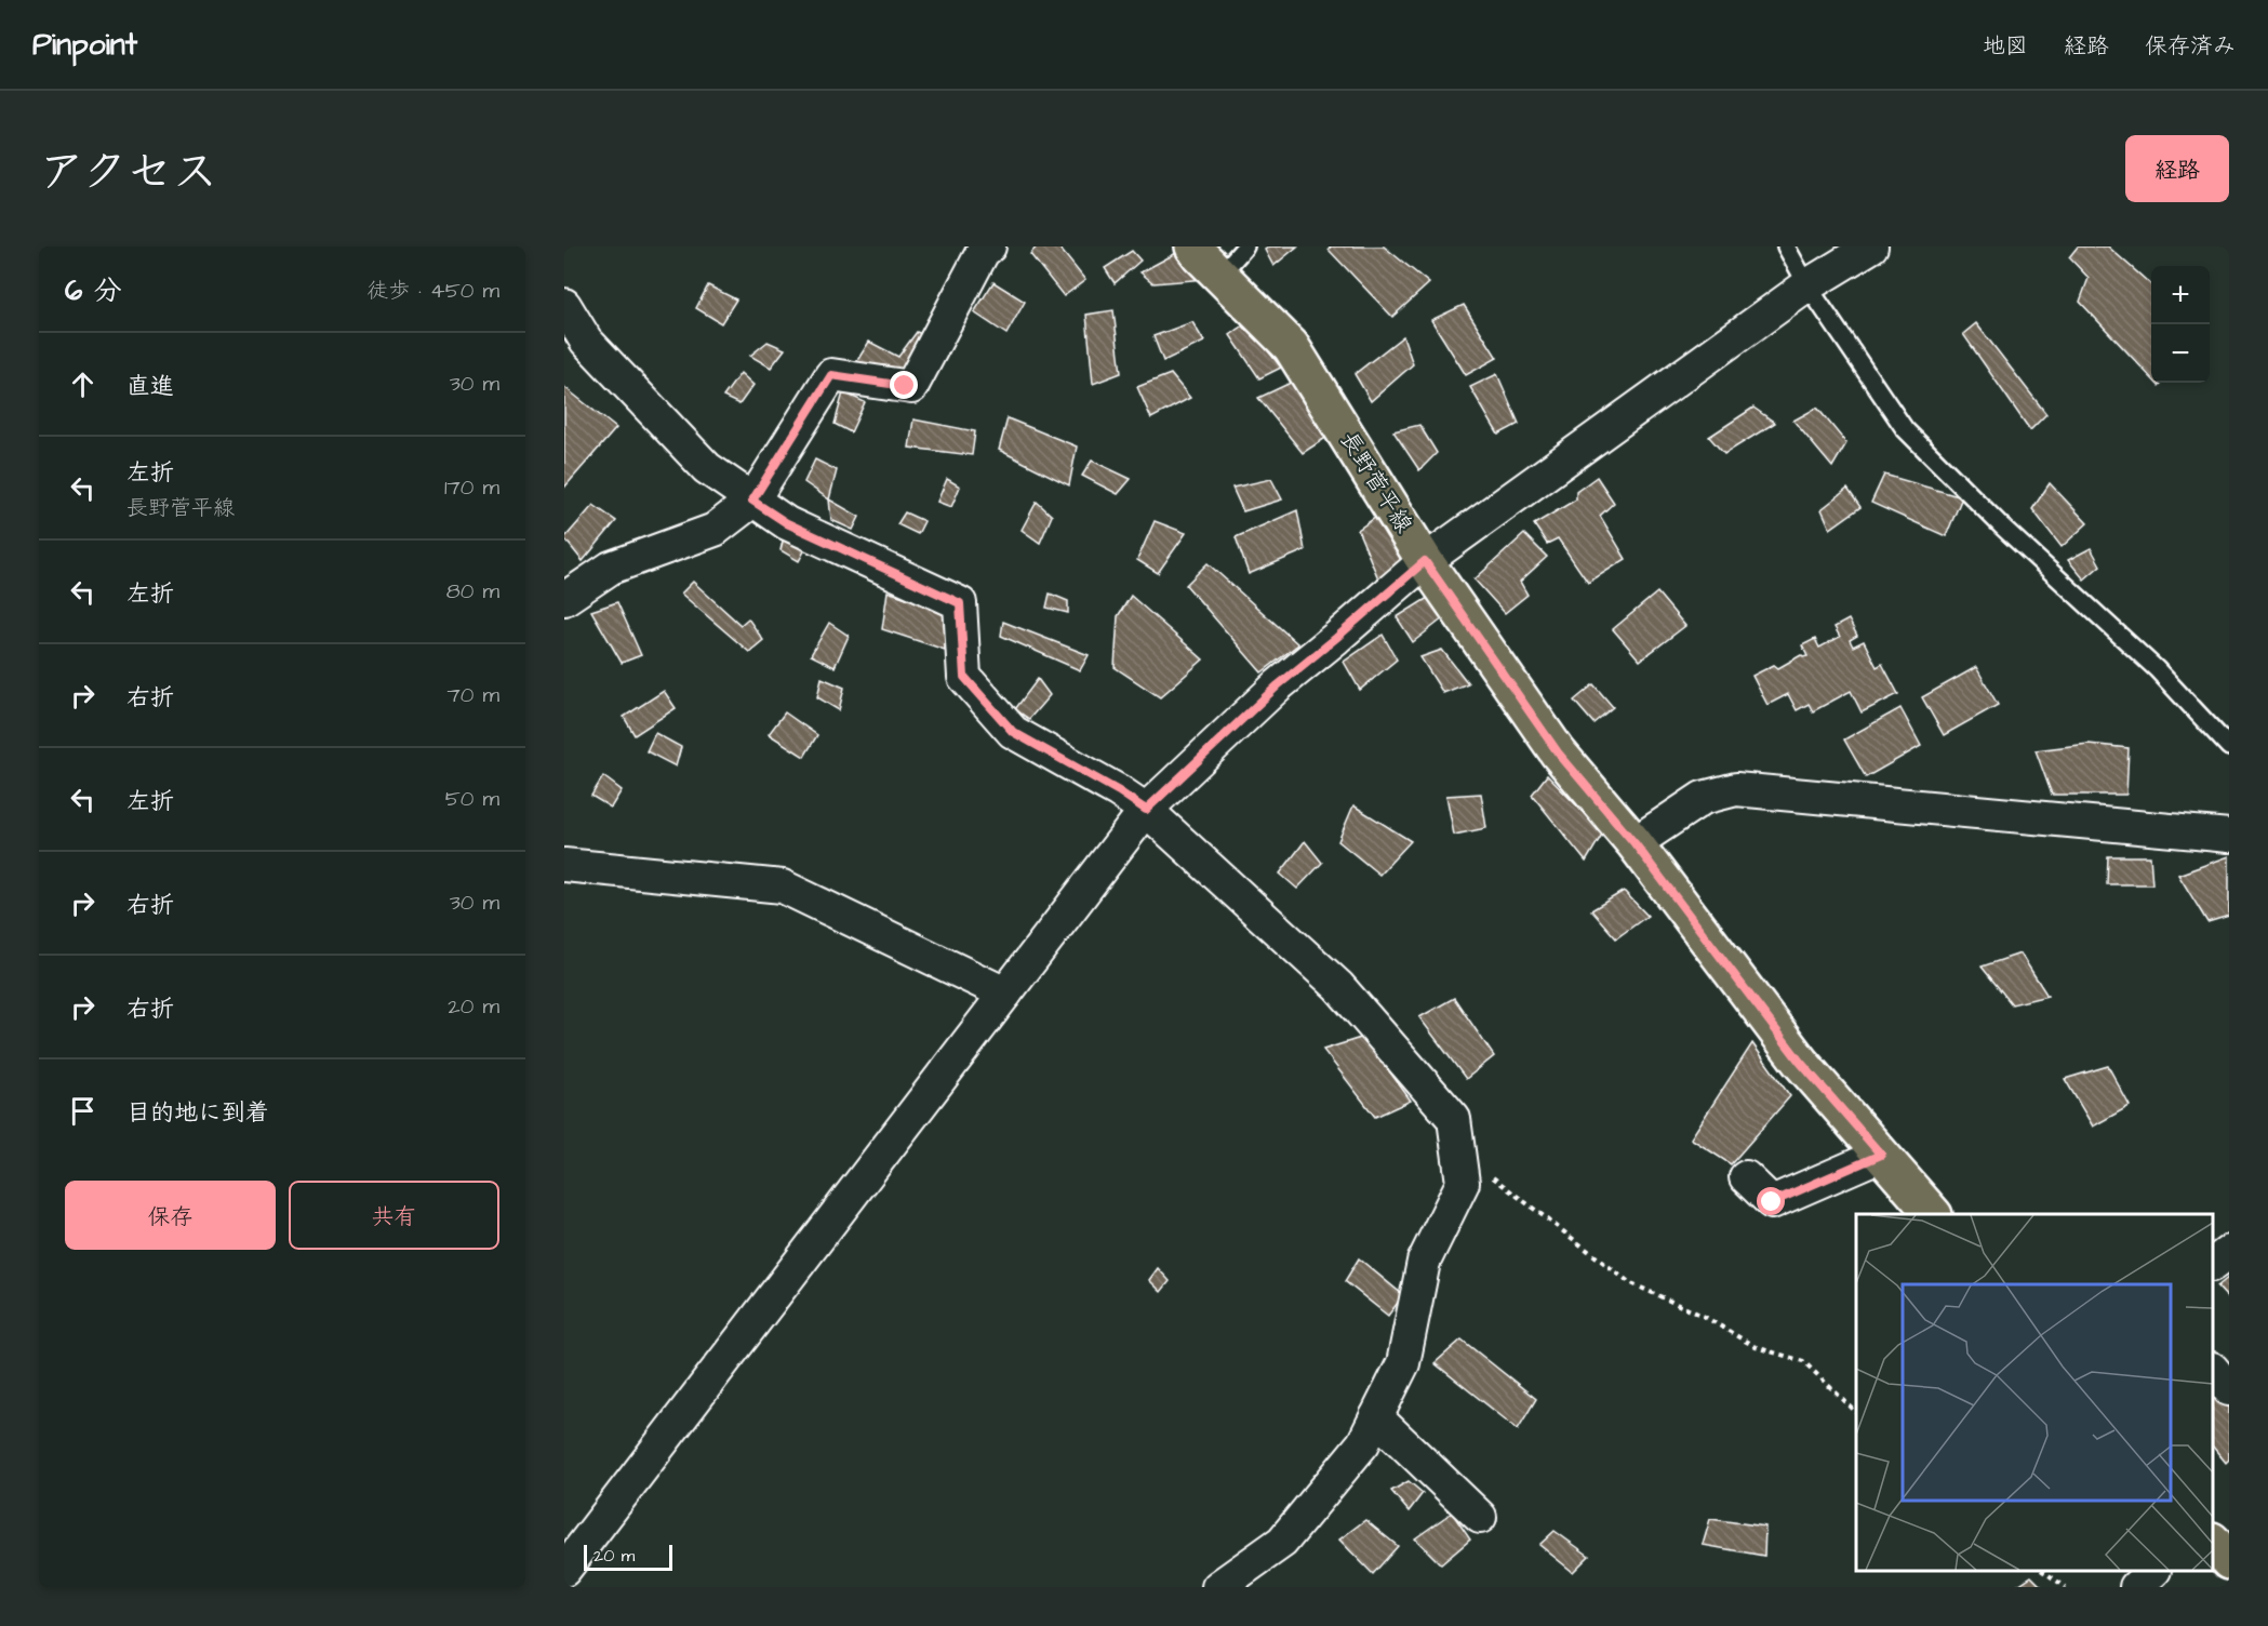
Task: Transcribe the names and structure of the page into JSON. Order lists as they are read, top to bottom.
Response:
{
  "streets": {
    "main road": ["長野菅平線"]
  },
  "scale_bar": "20 m",
  "page": {
    "header": "Pinpoint",
    "nav": ["地図", "経路", "保存済み"],
    "title": "アクセス",
    "buttons": [
      "経路",
      ["保存", "共有"]
    ],
    "heading": ["6 分", "徒歩 · 450 m"],
    "map_buttons": ["+", "−"],
    "list": [
      ["直進", "30 m"],
      ["左折", "長野菅平線", "170 m"],
      ["左折", "80 m"],
      ["右折", "70 m"],
      ["左折", "50 m"],
      ["右折", "30 m"],
      ["右折", "20 m"],
      "目的地に到着"
    ],
    "scale": "20 m"
  }
}
